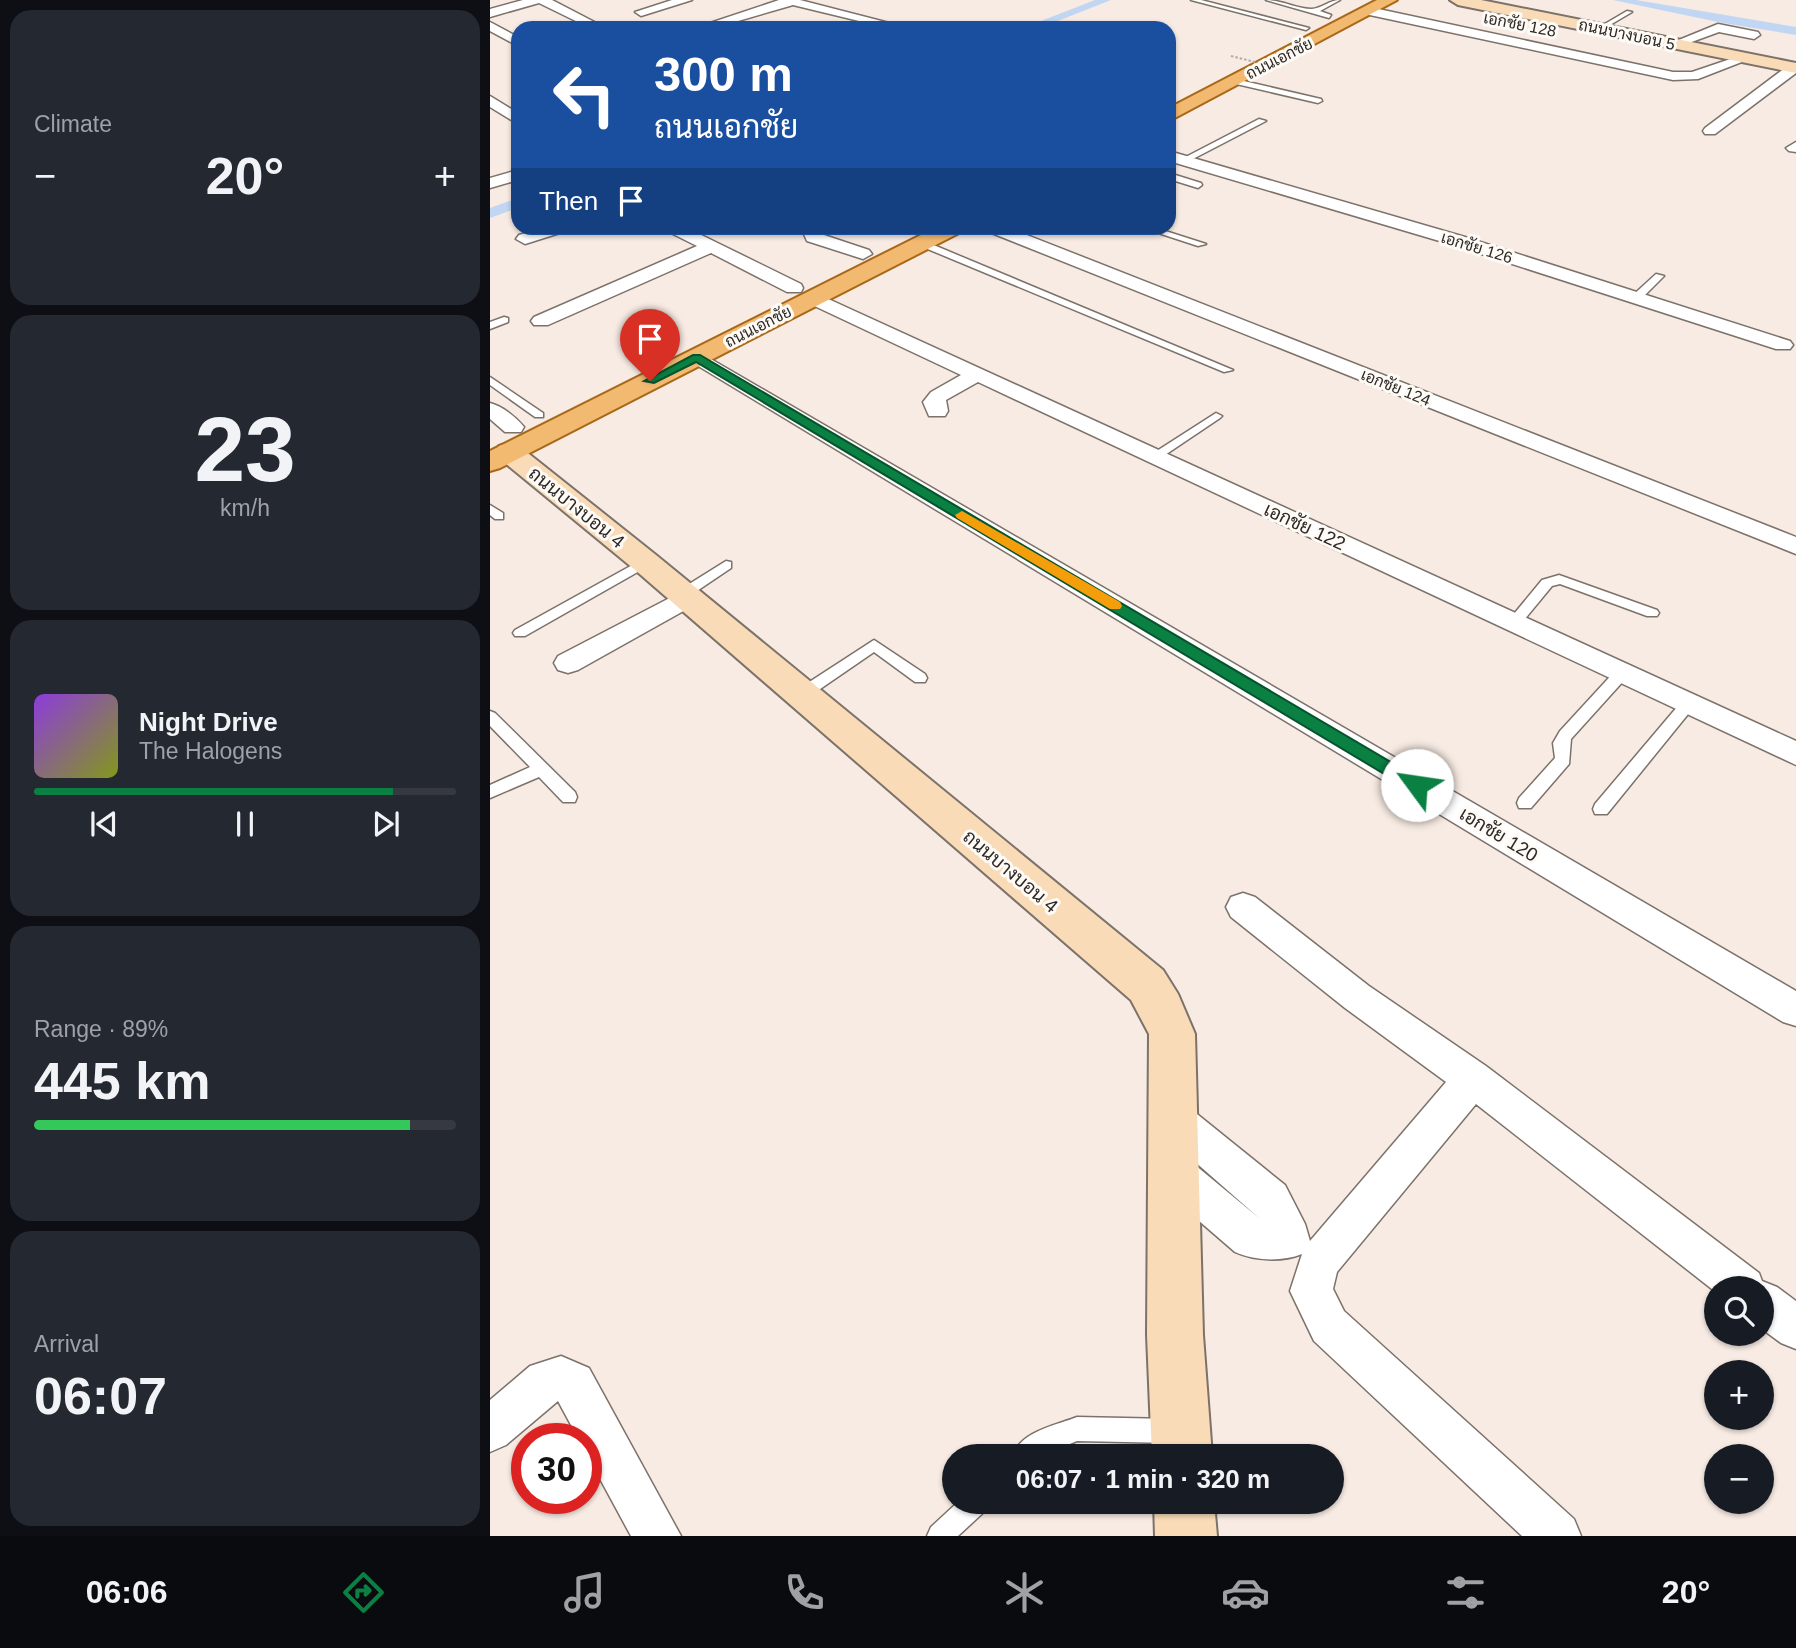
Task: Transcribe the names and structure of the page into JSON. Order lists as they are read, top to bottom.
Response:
{
  "streets": {
    "main road": ["ถนนเอกชัย"],
    "street": [
      "เอกชัย 128",
      "ถนนบางบอน 5",
      "เอกชัย 126",
      "เอกชัย 124",
      "ถนนบางบอน 4",
      "เอกชัย 122",
      "เอกชัย 120"
    ]
  },
  "crossings": [
    ["เอกชัย 128", "ถนนบางบอน 5"],
    ["เอกชัย 128", "ถนนเอกชัย"],
    ["ถนนเอกชัย", "ถนนบางบอน 4"],
    ["ถนนเอกชัย", "เอกชัย 122"],
    ["ถนนเอกชัย", "เอกชัย 120"]
  ],
  "page": {
    "tile": [
      "Climate",
      ["23", "km/h"],
      ["Range · 89%", "445 km"],
      ["Arrival", "06:07"]
    ],
    "turn": ["300 m", "ถนนเอกชัย"],
    "heat": ["−", "20°", "+"],
    "then": "Then",
    "song": ["Night Drive", "The Halogens"],
    "map_buttons": ["+", "−"],
    "limit": "30",
    "trip": "06:07 · 1 min · 320 m",
    "tabs": ["06:06", "20°"]
  }
}
